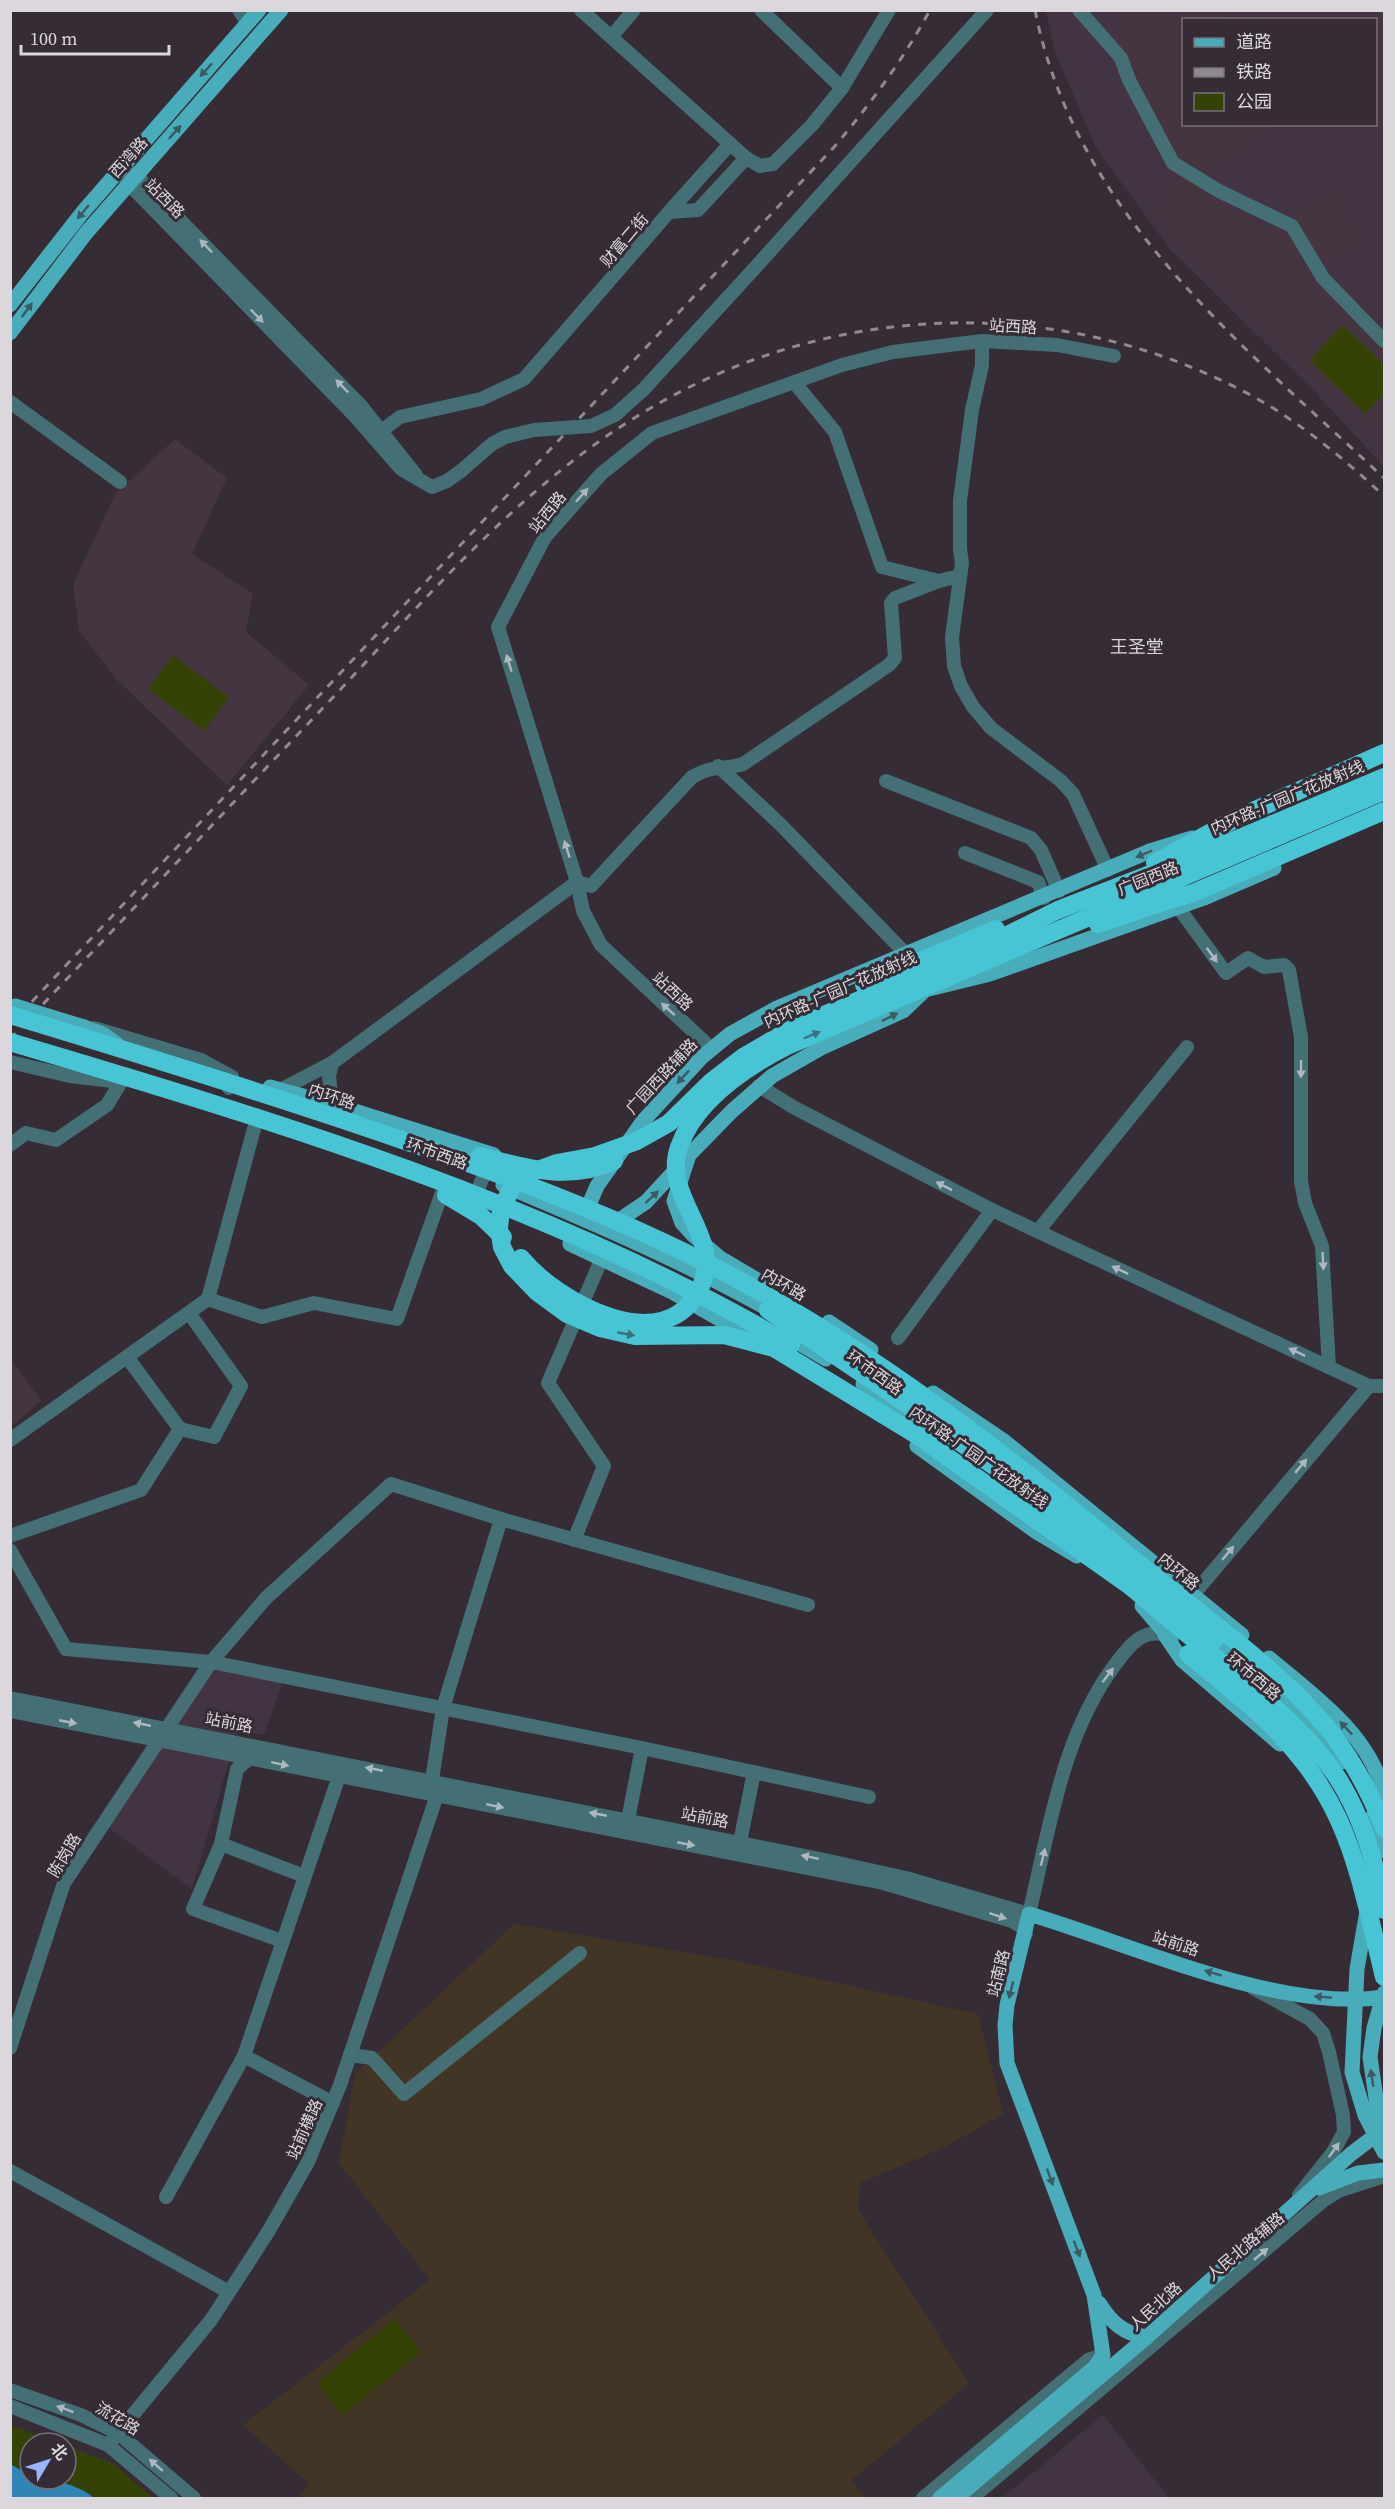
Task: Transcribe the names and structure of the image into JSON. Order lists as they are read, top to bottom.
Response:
{
  "streets": {
    "highway": ["内环路-广园广花放射线", "内环路"],
    "main road": [
      "西湾路",
      "广园西路",
      "广园西路辅路",
      "环市西路",
      "站前路",
      "站南路",
      "人民北路"
    ],
    "street": [
      "站西路",
      "财富二街",
      "陈岗路",
      "站前横路",
      "人民北路辅路",
      "流花路"
    ]
  },
  "crossings": [
    ["西湾路", "站西路"],
    ["站西路", "财富二街"],
    ["站西路", "广园西路辅路"],
    ["内环路-广园广花放射线", "环市西路"],
    ["广园西路", "广园西路辅路"],
    ["广园西路辅路", "内环路"],
    ["广园西路辅路", "环市西路"],
    ["内环路", "环市西路"],
    ["环市西路", "站前路"],
    ["环市西路", "人民北路"],
    ["站前路", "陈岗路"],
    ["站前路", "站南路"],
    ["站前路", "站前横路"],
    ["站前横路", "流花路"],
    ["人民北路辅路", "人民北路"]
  ],
  "one_way": ["人民北路辅路"],
  "districts": ["王圣堂"],
  "legend": ["道路", "铁路", "公园"],
  "scale_bar": "100 m",
  "north": "top right"
}
